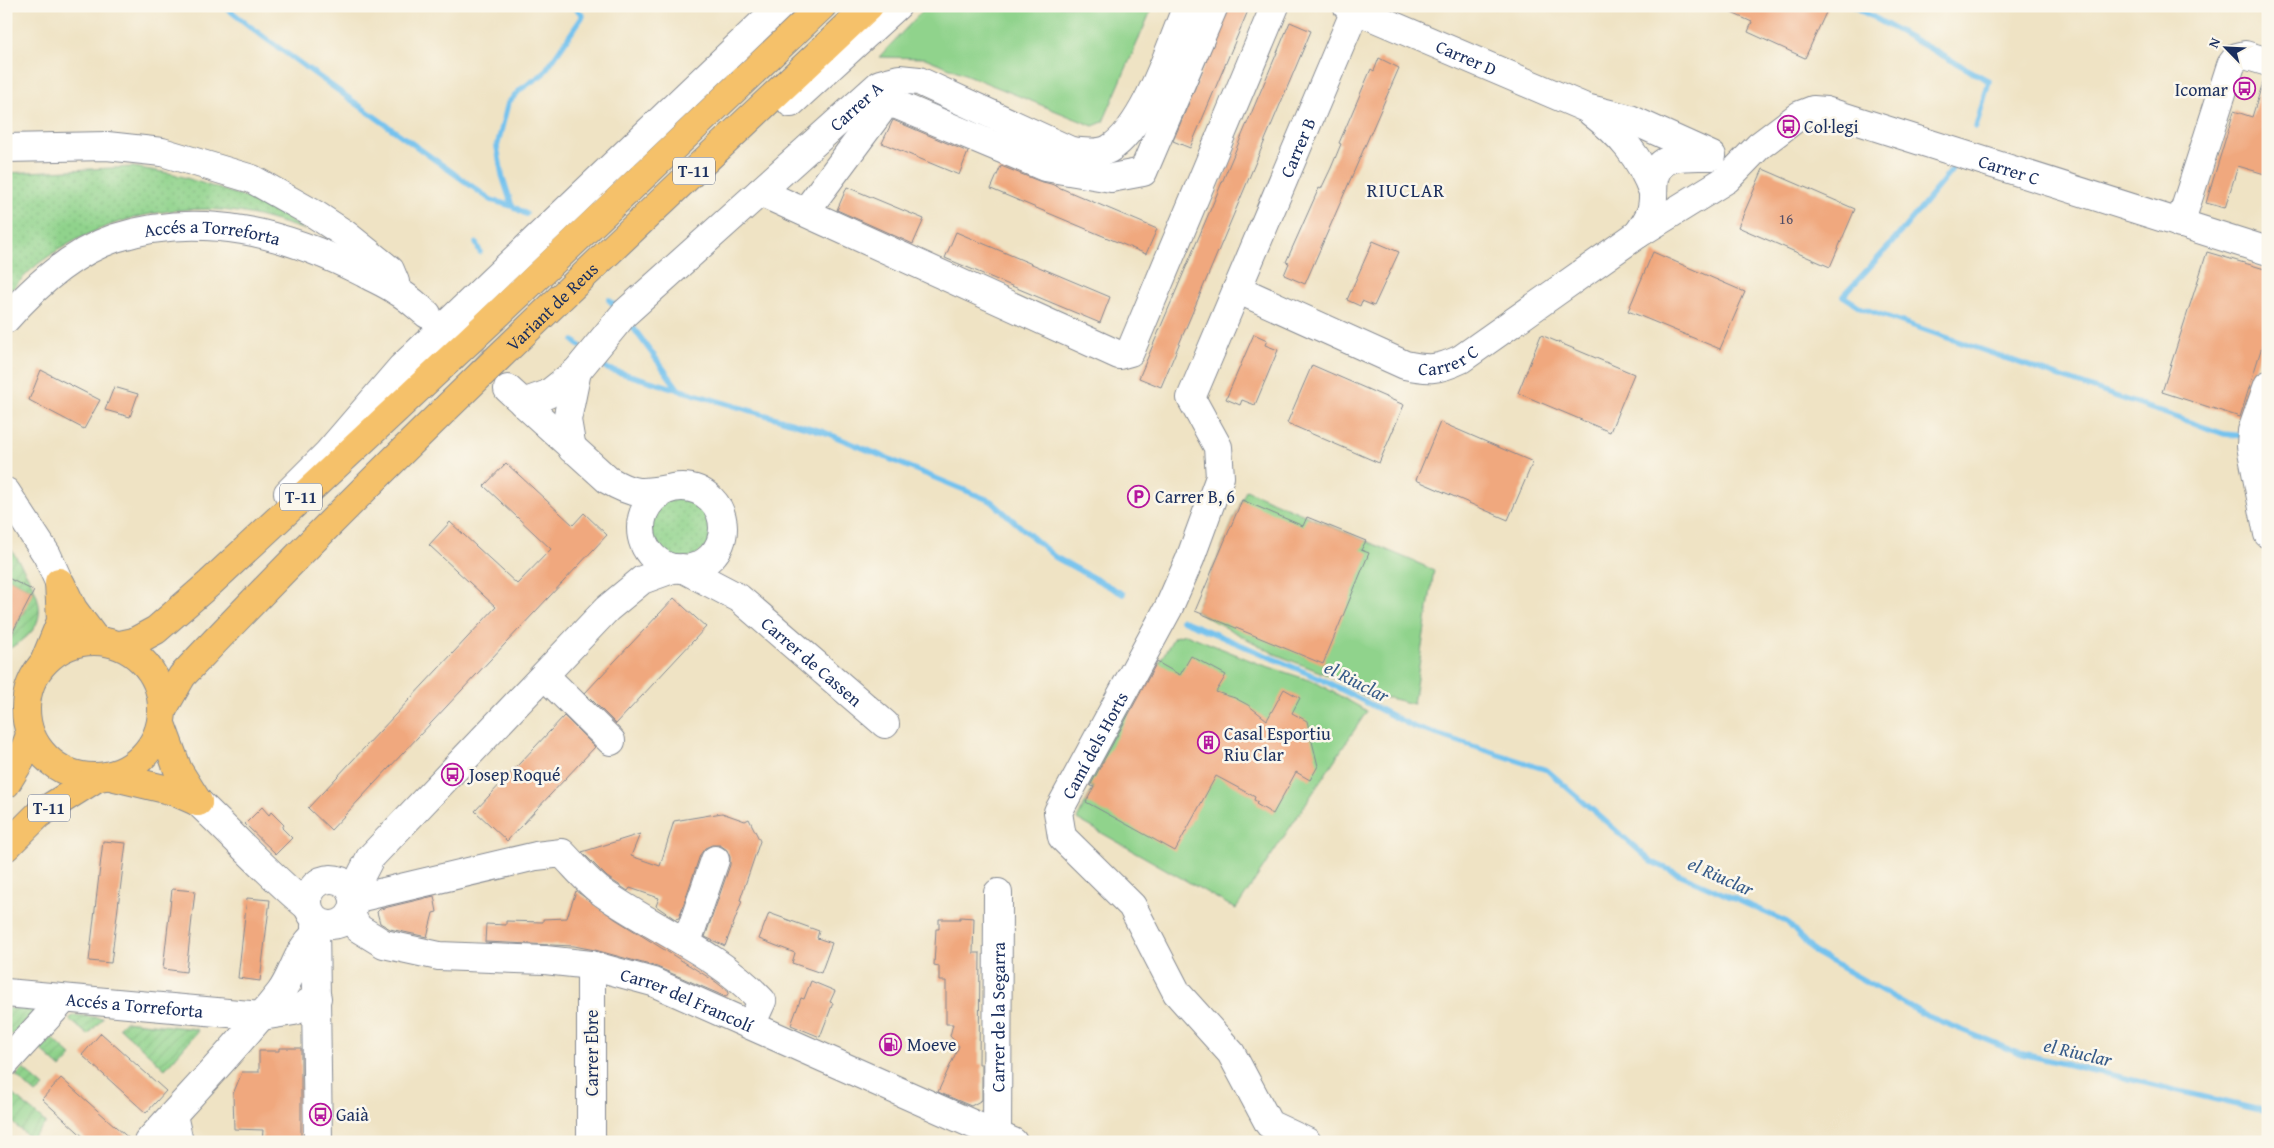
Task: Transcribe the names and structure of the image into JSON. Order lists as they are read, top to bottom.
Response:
{
  "streets": {
    "highway": ["T-11", "Variant de Reus"],
    "street": [
      "Carrer D",
      "Carrer A",
      "Carrer B",
      "Carrer C",
      "Accés a Torreforta",
      "Carrer de Cassen",
      "Camí dels Horts",
      "Carrer del Francolí",
      "Carrer de la Segarra",
      "Carrer Ebre"
    ]
  },
  "crossings": [
    ["Carrer D", "Carrer B"],
    ["Carrer D", "Carrer C"],
    ["Carrer B", "Carrer C"],
    ["Carrer B", "Camí dels Horts"],
    ["Carrer C", "Camí dels Horts"],
    ["T-11", "Variant de Reus"],
    ["Carrer del Francolí", "Carrer de la Segarra"],
    ["Carrer del Francolí", "Carrer Ebre"]
  ],
  "districts": ["RIUCLAR"],
  "water": ["el Riuclar"],
  "places": {
    "bus stop": [
      "Icomar",
      "Col·legi",
      "Josep Roqué",
      "Gaià"
    ],
    "parking": ["Carrer B, 6"],
    "building": ["Casal Esportiu Riu Clar"],
    "fuel station": ["Moeve"]
  },
  "house_numbers": ["16"],
  "north": "top left"
}
